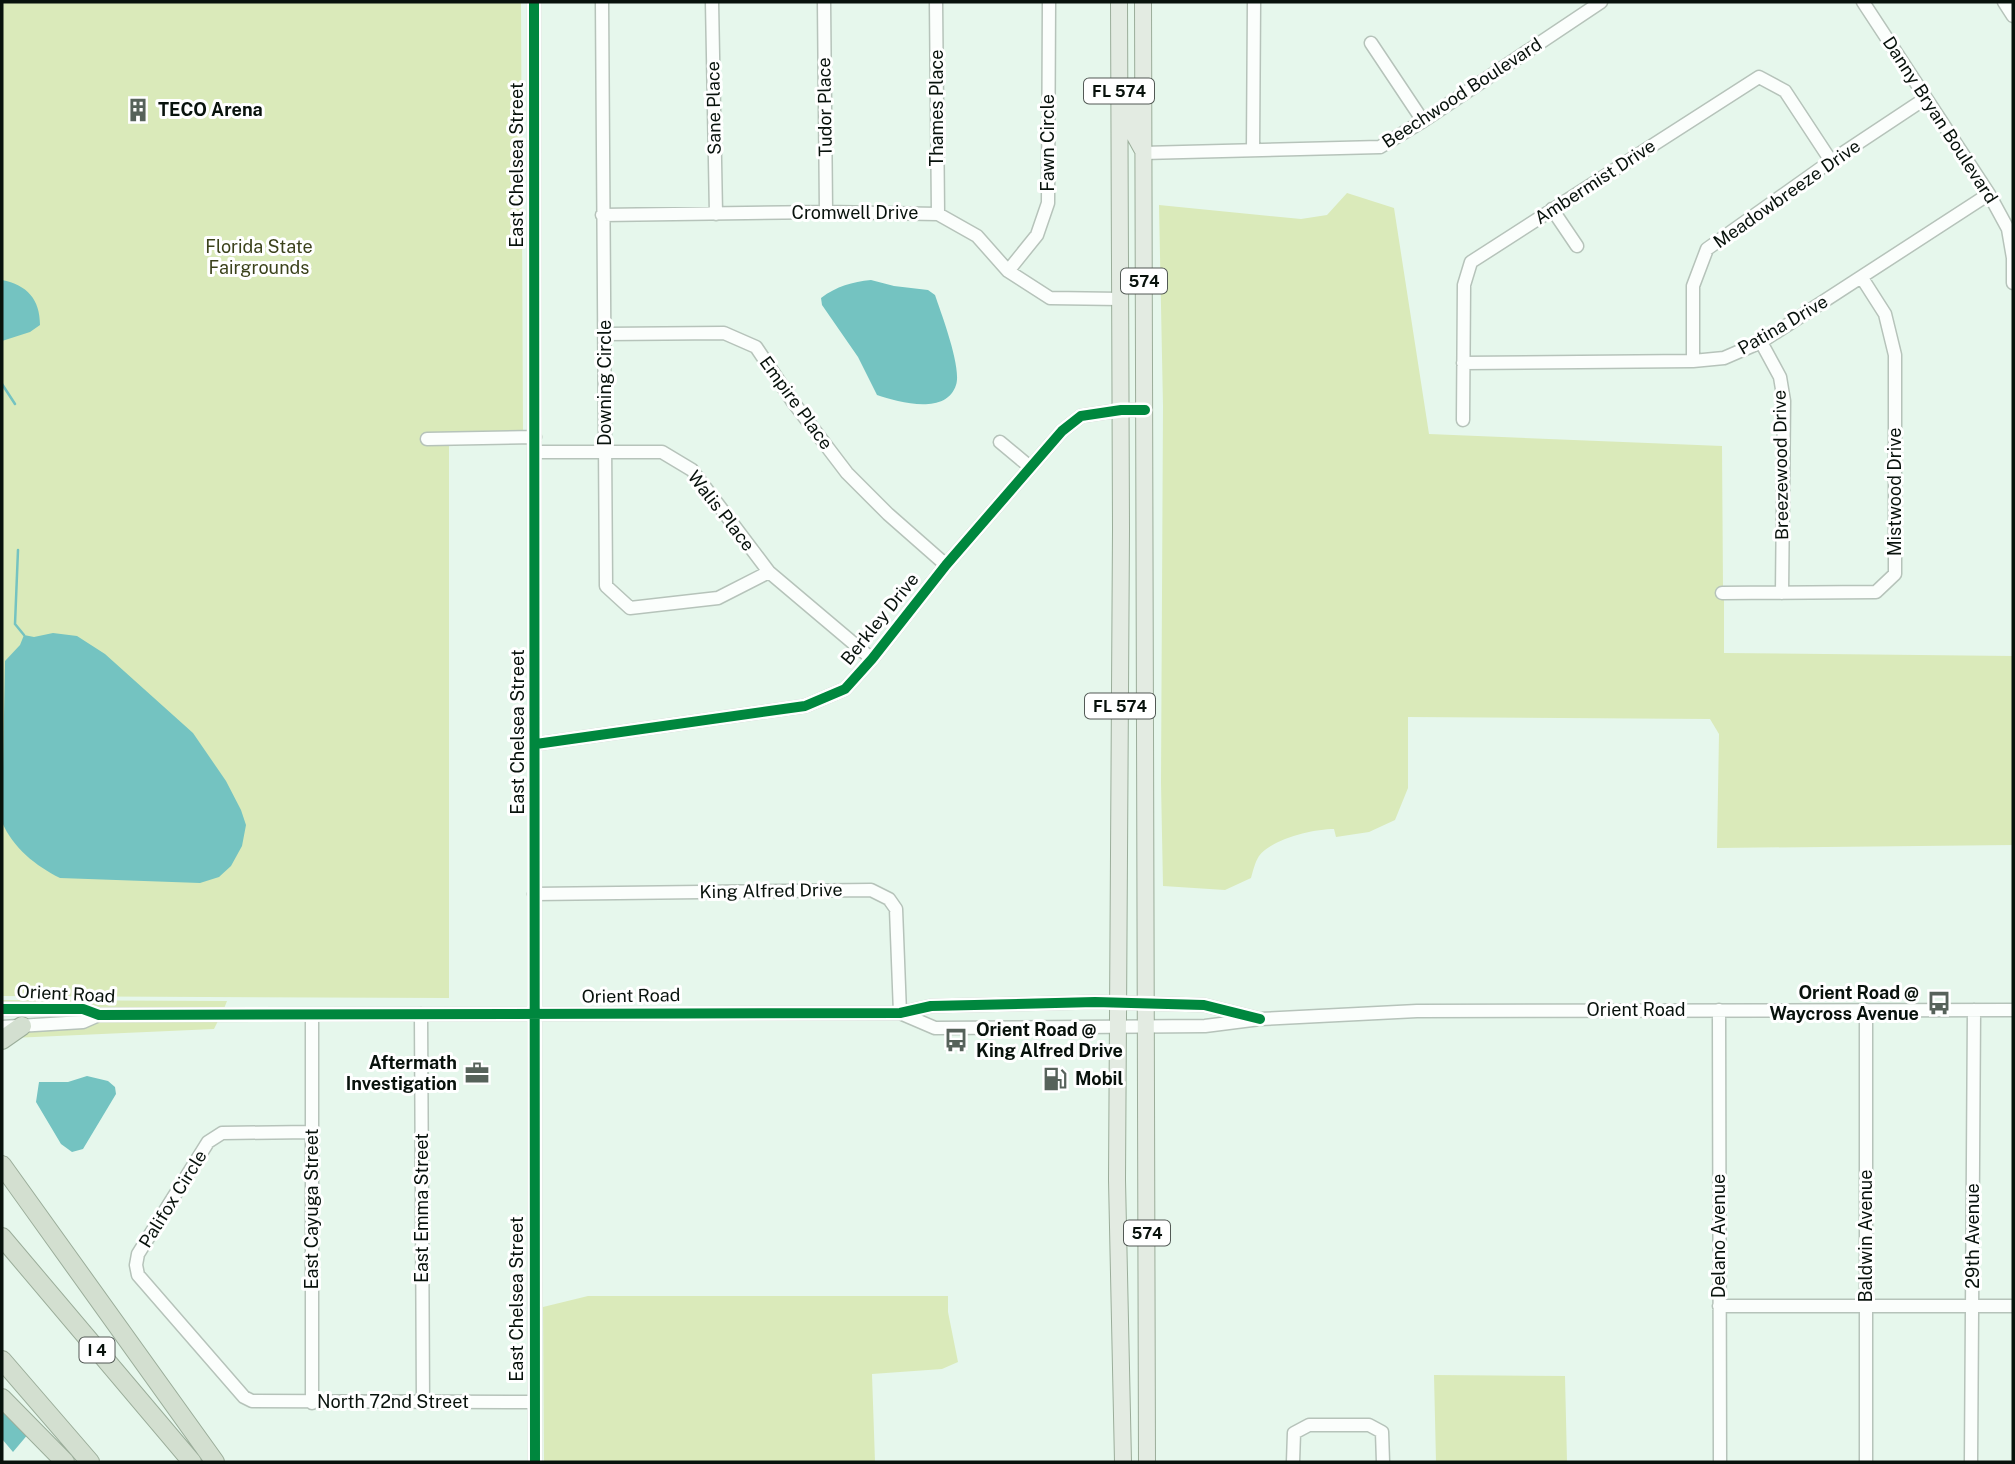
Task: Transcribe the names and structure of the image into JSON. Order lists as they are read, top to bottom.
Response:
{
  "streets": {
    "highway": ["I 4"],
    "main road": ["FL 574", "574"],
    "street": [
      "Beechwood Boulevard",
      "Tudor Place",
      "Sane Place",
      "Thames Place",
      "Danny Bryan Boulevard",
      "Fawn Circle",
      "East Chelsea Street",
      "Ambermist Drive",
      "Meadowbreeze Drive",
      "Cromwell Drive",
      "Patina Drive",
      "Downing Circle",
      "Empire Place",
      "Breezewood Drive",
      "Mistwood Drive",
      "Walis Place",
      "Berkley Drive",
      "King Alfred Drive",
      "Orient Road",
      "Palifox Circle",
      "East Emma Street",
      "East Cayuga Street",
      "Delano Avenue",
      "Baldwin Avenue",
      "29th Avenue",
      "North 72nd Street"
    ]
  },
  "crossings": [
    ["FL 574", "Cromwell Drive"],
    ["FL 574", "Berkley Drive"],
    ["FL 574", "Orient Road"],
    ["Beechwood Boulevard", "574"],
    ["Tudor Place", "Cromwell Drive"],
    ["Sane Place", "Cromwell Drive"],
    ["Thames Place", "Cromwell Drive"],
    ["Danny Bryan Boulevard", "Meadowbreeze Drive"],
    ["Danny Bryan Boulevard", "Patina Drive"],
    ["Fawn Circle", "Cromwell Drive"],
    ["East Chelsea Street", "Walis Place"],
    ["East Chelsea Street", "Berkley Drive"],
    ["East Chelsea Street", "King Alfred Drive"],
    ["East Chelsea Street", "Orient Road"],
    ["East Chelsea Street", "North 72nd Street"],
    ["Ambermist Drive", "Meadowbreeze Drive"],
    ["Ambermist Drive", "Patina Drive"],
    ["Meadowbreeze Drive", "Patina Drive"],
    ["Cromwell Drive", "Downing Circle"],
    ["574", "Berkley Drive"],
    ["574", "Orient Road"],
    ["Patina Drive", "Breezewood Drive"],
    ["Patina Drive", "Mistwood Drive"],
    ["Downing Circle", "Empire Place"],
    ["Downing Circle", "Walis Place"],
    ["Empire Place", "Berkley Drive"],
    ["Breezewood Drive", "Mistwood Drive"],
    ["Walis Place", "Berkley Drive"],
    ["King Alfred Drive", "Orient Road"],
    ["Orient Road", "East Emma Street"],
    ["Orient Road", "East Cayuga Street"],
    ["Orient Road", "Delano Avenue"],
    ["Orient Road", "Baldwin Avenue"],
    ["Orient Road", "29th Avenue"],
    ["Palifox Circle", "East Cayuga Street"],
    ["Palifox Circle", "North 72nd Street"],
    ["East Emma Street", "North 72nd Street"],
    ["East Cayuga Street", "North 72nd Street"]
  ],
  "parks": ["Florida State Fairgrounds"],
  "places": {
    "building": ["TECO Arena"],
    "bus stop": ["Orient Road @ Waycross Avenue", "Orient Road @ King Alfred Drive"],
    "office": ["Aftermath Investigation"],
    "fuel station": ["Mobil"]
  }
}
